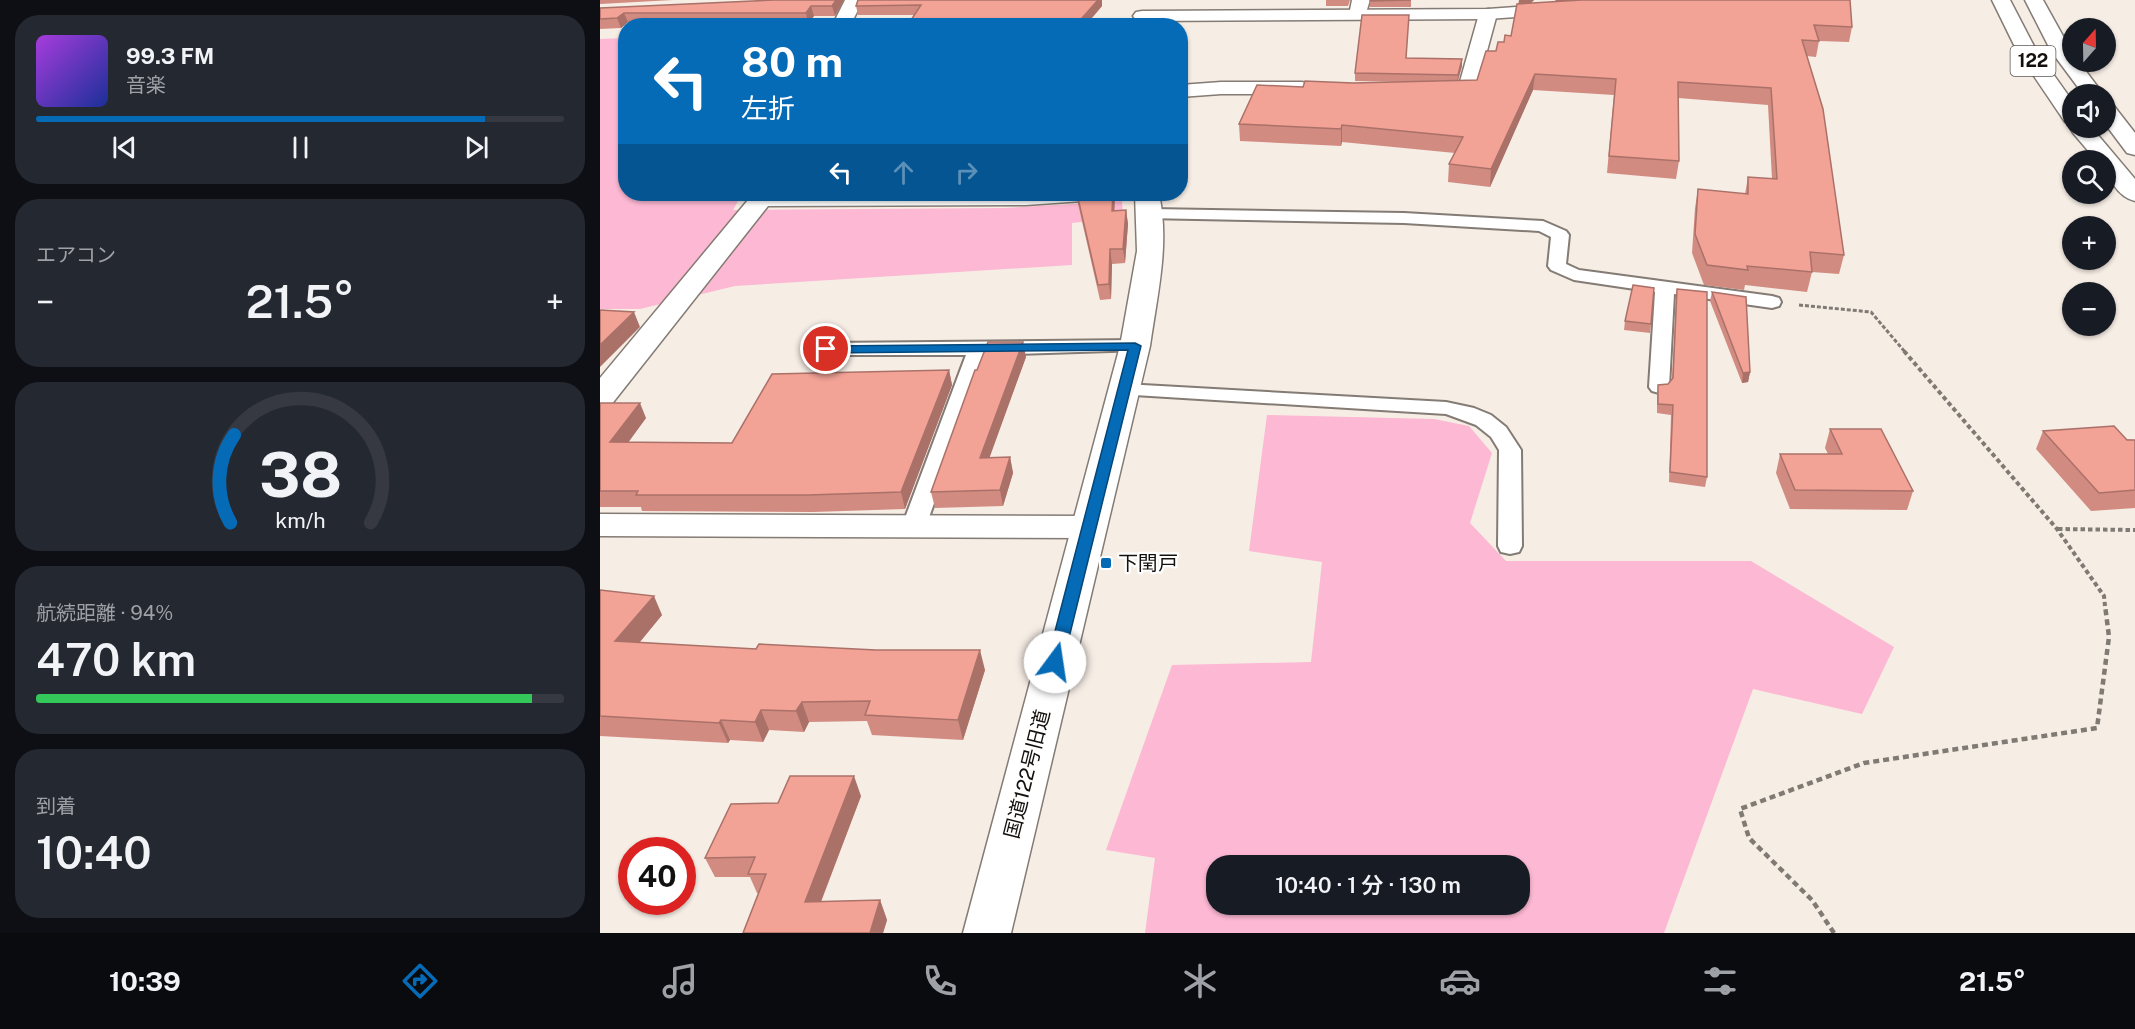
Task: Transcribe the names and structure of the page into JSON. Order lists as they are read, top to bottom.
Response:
{
  "streets": {
    "main road": ["122", "国道122号旧道"]
  },
  "places": {
    "transit": ["下閏戸"]
  },
  "north": "top",
  "page": {
    "map_buttons": ["+", "−"],
    "turn": ["80 m", "左折"],
    "song": ["99.3 FM", "音楽"],
    "tile": [
      "エアコン",
      ["航続距離 · 94%", "470 km"],
      ["到着", "10:40"]
    ],
    "heat": ["−", "21.5°", "+"],
    "limit": "40",
    "trip": "10:40 · 1 分 · 130 m",
    "tabs": ["10:39", "21.5°"],
    "gauge": ["38", "km/h"]
  }
}
